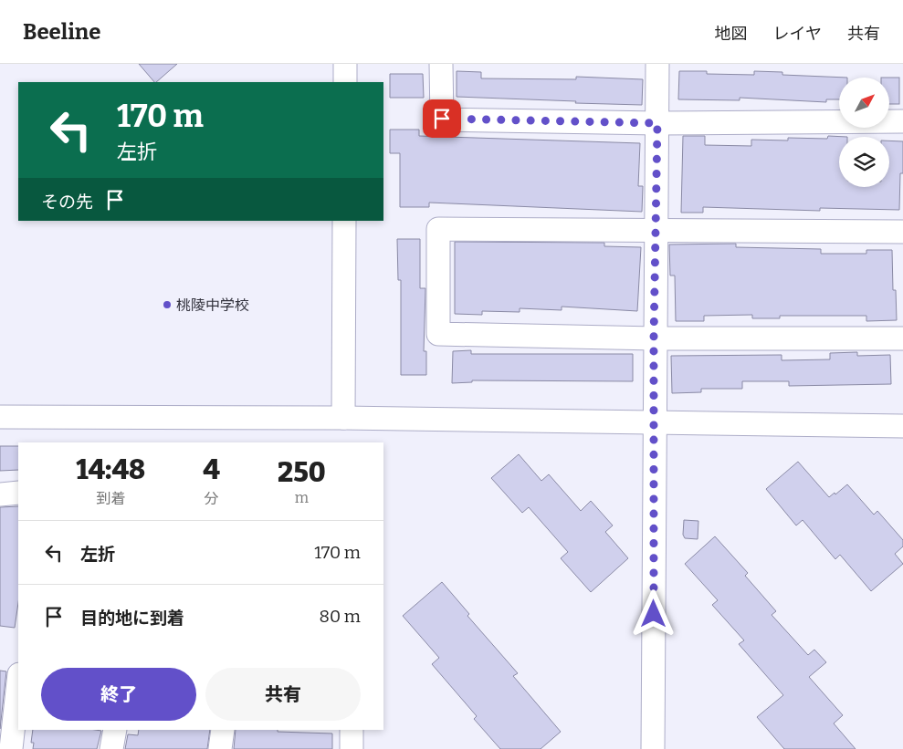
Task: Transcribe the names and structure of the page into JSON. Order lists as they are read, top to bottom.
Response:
{
  "places": ["桃陵中学校"],
  "north": "top right",
  "page": {
    "header": "Beeline",
    "nav": ["地図", "レイヤ", "共有"],
    "turn": ["170 m", "左折"],
    "then": "その先",
    "eta": [
      "14:48",
      "到着",
      "4",
      "分",
      "250",
      "m"
    ],
    "list": [
      {
        "name": "左折",
        "value": "170 m"
      },
      {
        "name": "目的地に到着",
        "value": "80 m"
      }
    ],
    "buttons": ["終了", "共有"]
  }
}
